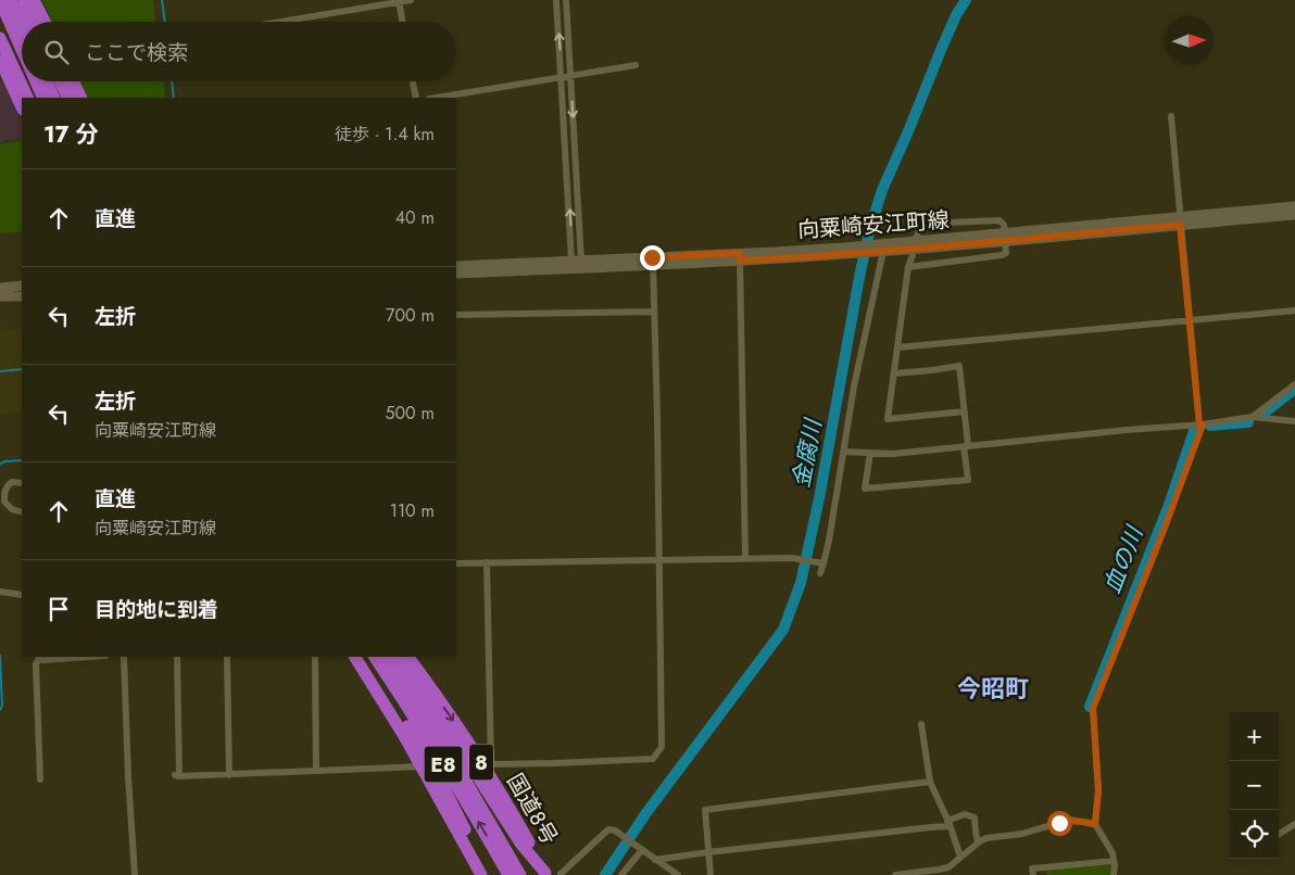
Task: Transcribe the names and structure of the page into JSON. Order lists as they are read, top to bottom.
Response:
{
  "streets": {
    "highway": ["8", "E8", "国道8号"],
    "main road": ["向粟崎安江町線"]
  },
  "districts": ["今昭町"],
  "water": ["金腐川", "血の川"],
  "north": "right",
  "page": {
    "search": "ここで検索",
    "heading": ["17 分", "徒歩 · 1.4 km"],
    "list": [
      ["直進", "40 m"],
      ["左折", "700 m"],
      ["左折", "向粟崎安江町線", "500 m"],
      ["直進", "向粟崎安江町線", "110 m"],
      "目的地に到着"
    ],
    "map_buttons": ["+", "−"]
  }
}
